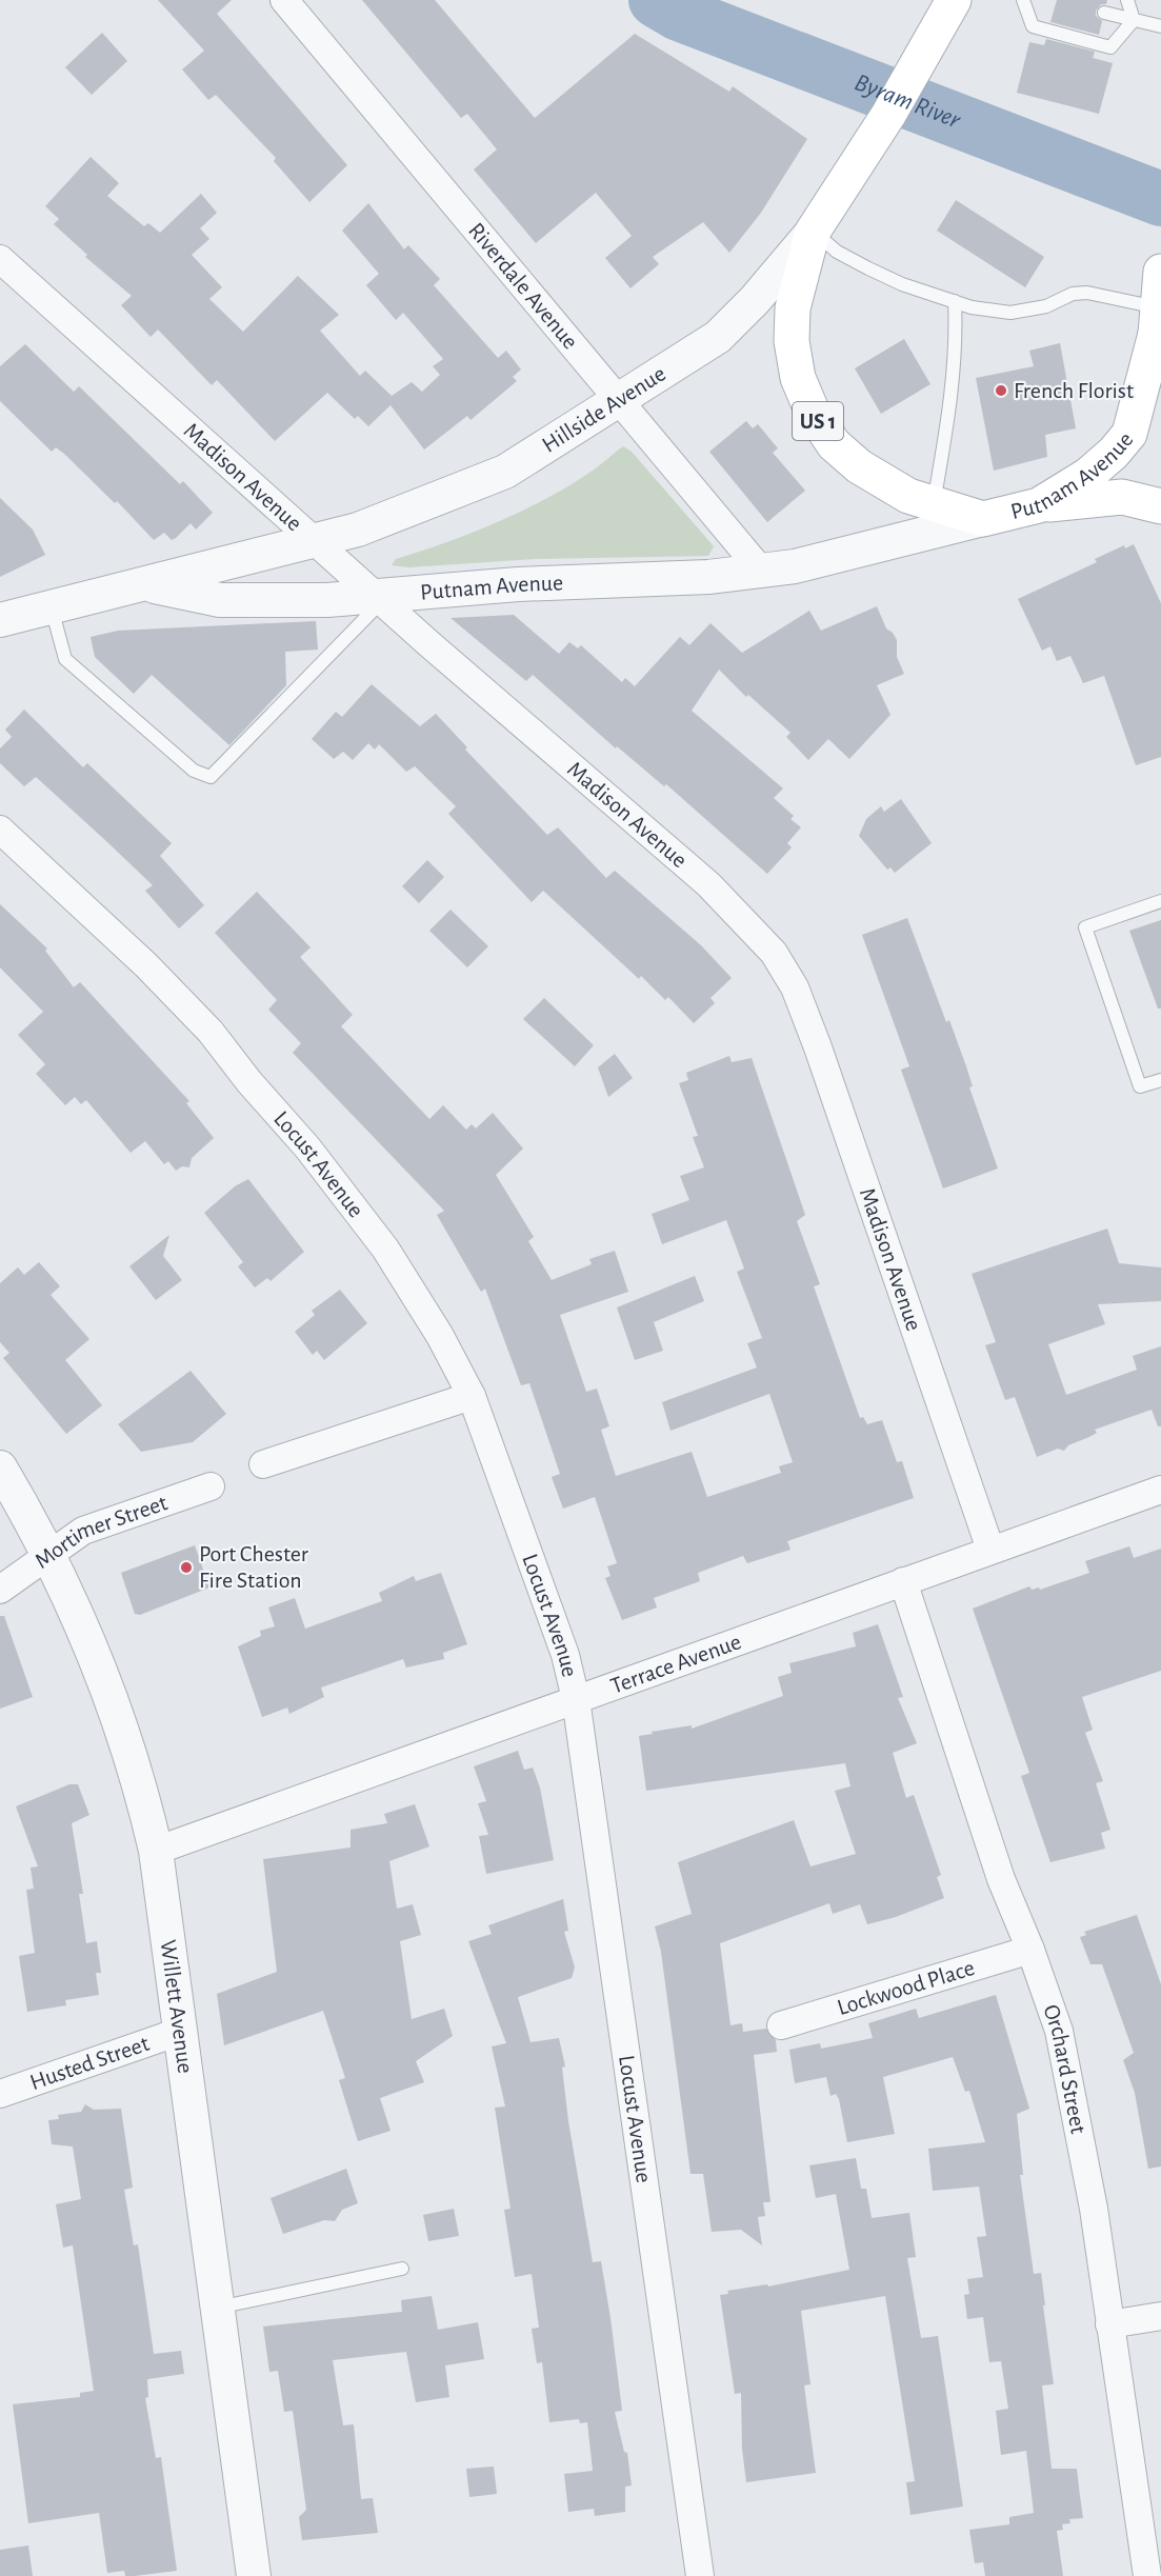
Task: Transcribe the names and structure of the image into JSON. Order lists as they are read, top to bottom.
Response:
{
  "streets": {
    "main road": ["Hillside Avenue", "US 1", "Putnam Avenue"],
    "street": [
      "Riverdale Avenue",
      "Madison Avenue",
      "Locust Avenue",
      "Mortimer Street",
      "Terrace Avenue",
      "Lockwood Place",
      "Willett Avenue",
      "Husted Street",
      "Orchard Street"
    ]
  },
  "crossings": [
    ["Riverdale Avenue", "Hillside Avenue"],
    ["Riverdale Avenue", "Putnam Avenue"],
    ["Hillside Avenue", "Putnam Avenue"],
    ["Hillside Avenue", "Madison Avenue"],
    ["US 1", "Putnam Avenue"],
    ["Putnam Avenue", "Madison Avenue"],
    ["Madison Avenue", "Terrace Avenue"],
    ["Locust Avenue", "Terrace Avenue"],
    ["Mortimer Street", "Willett Avenue"],
    ["Terrace Avenue", "Willett Avenue"],
    ["Terrace Avenue", "Orchard Street"],
    ["Lockwood Place", "Orchard Street"],
    ["Willett Avenue", "Husted Street"]
  ],
  "water": ["Byram River"],
  "places": ["French Florist", "Port Chester Fire Station"]
}
